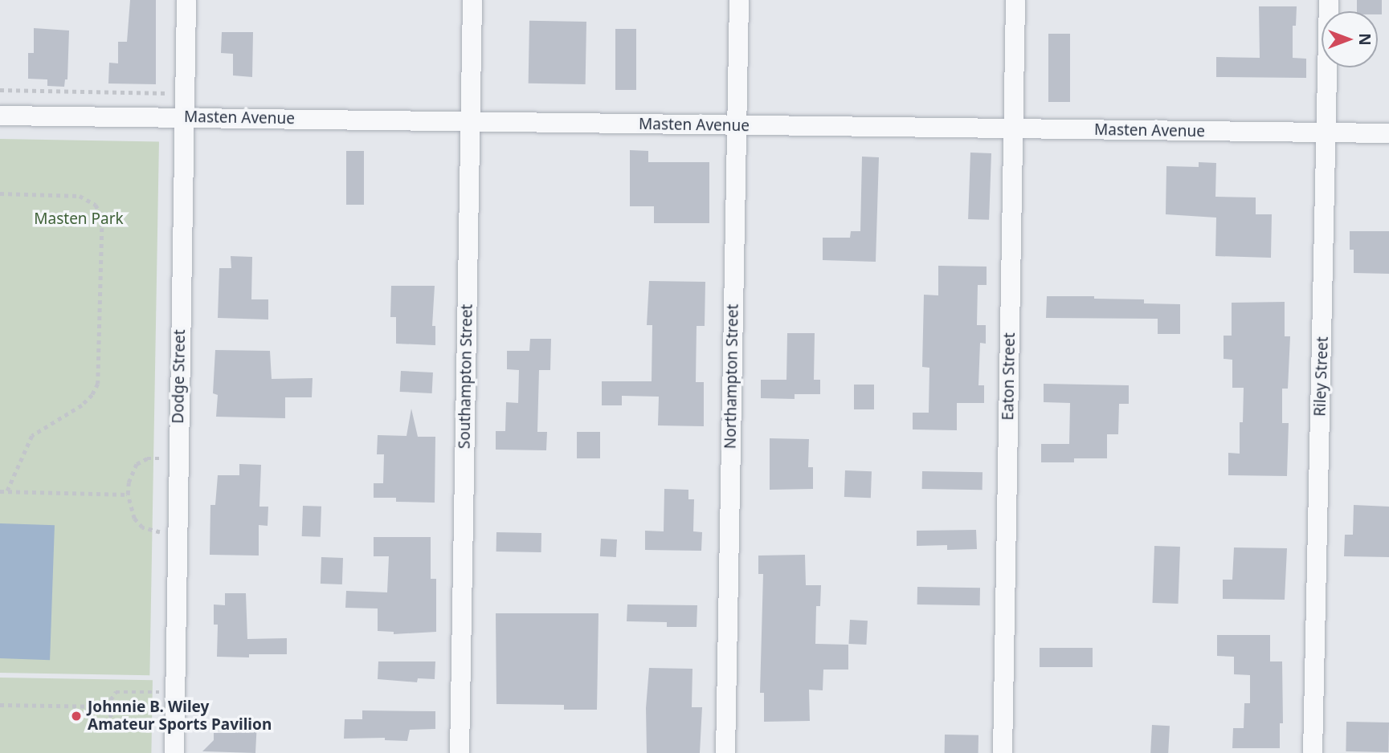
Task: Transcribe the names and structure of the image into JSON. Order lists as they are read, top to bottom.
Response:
{
  "streets": {
    "street": [
      "Masten Avenue",
      "Dodge Street",
      "Southampton Street",
      "Northampton Street",
      "Eaton Street",
      "Riley Street"
    ]
  },
  "crossings": [
    ["Masten Avenue", "Dodge Street"],
    ["Masten Avenue", "Southampton Street"],
    ["Masten Avenue", "Northampton Street"],
    ["Masten Avenue", "Eaton Street"],
    ["Masten Avenue", "Riley Street"]
  ],
  "parks": ["Masten Park"],
  "places": ["Johnnie B. Wiley Amateur Sports Pavilion"],
  "north": "right"
}
